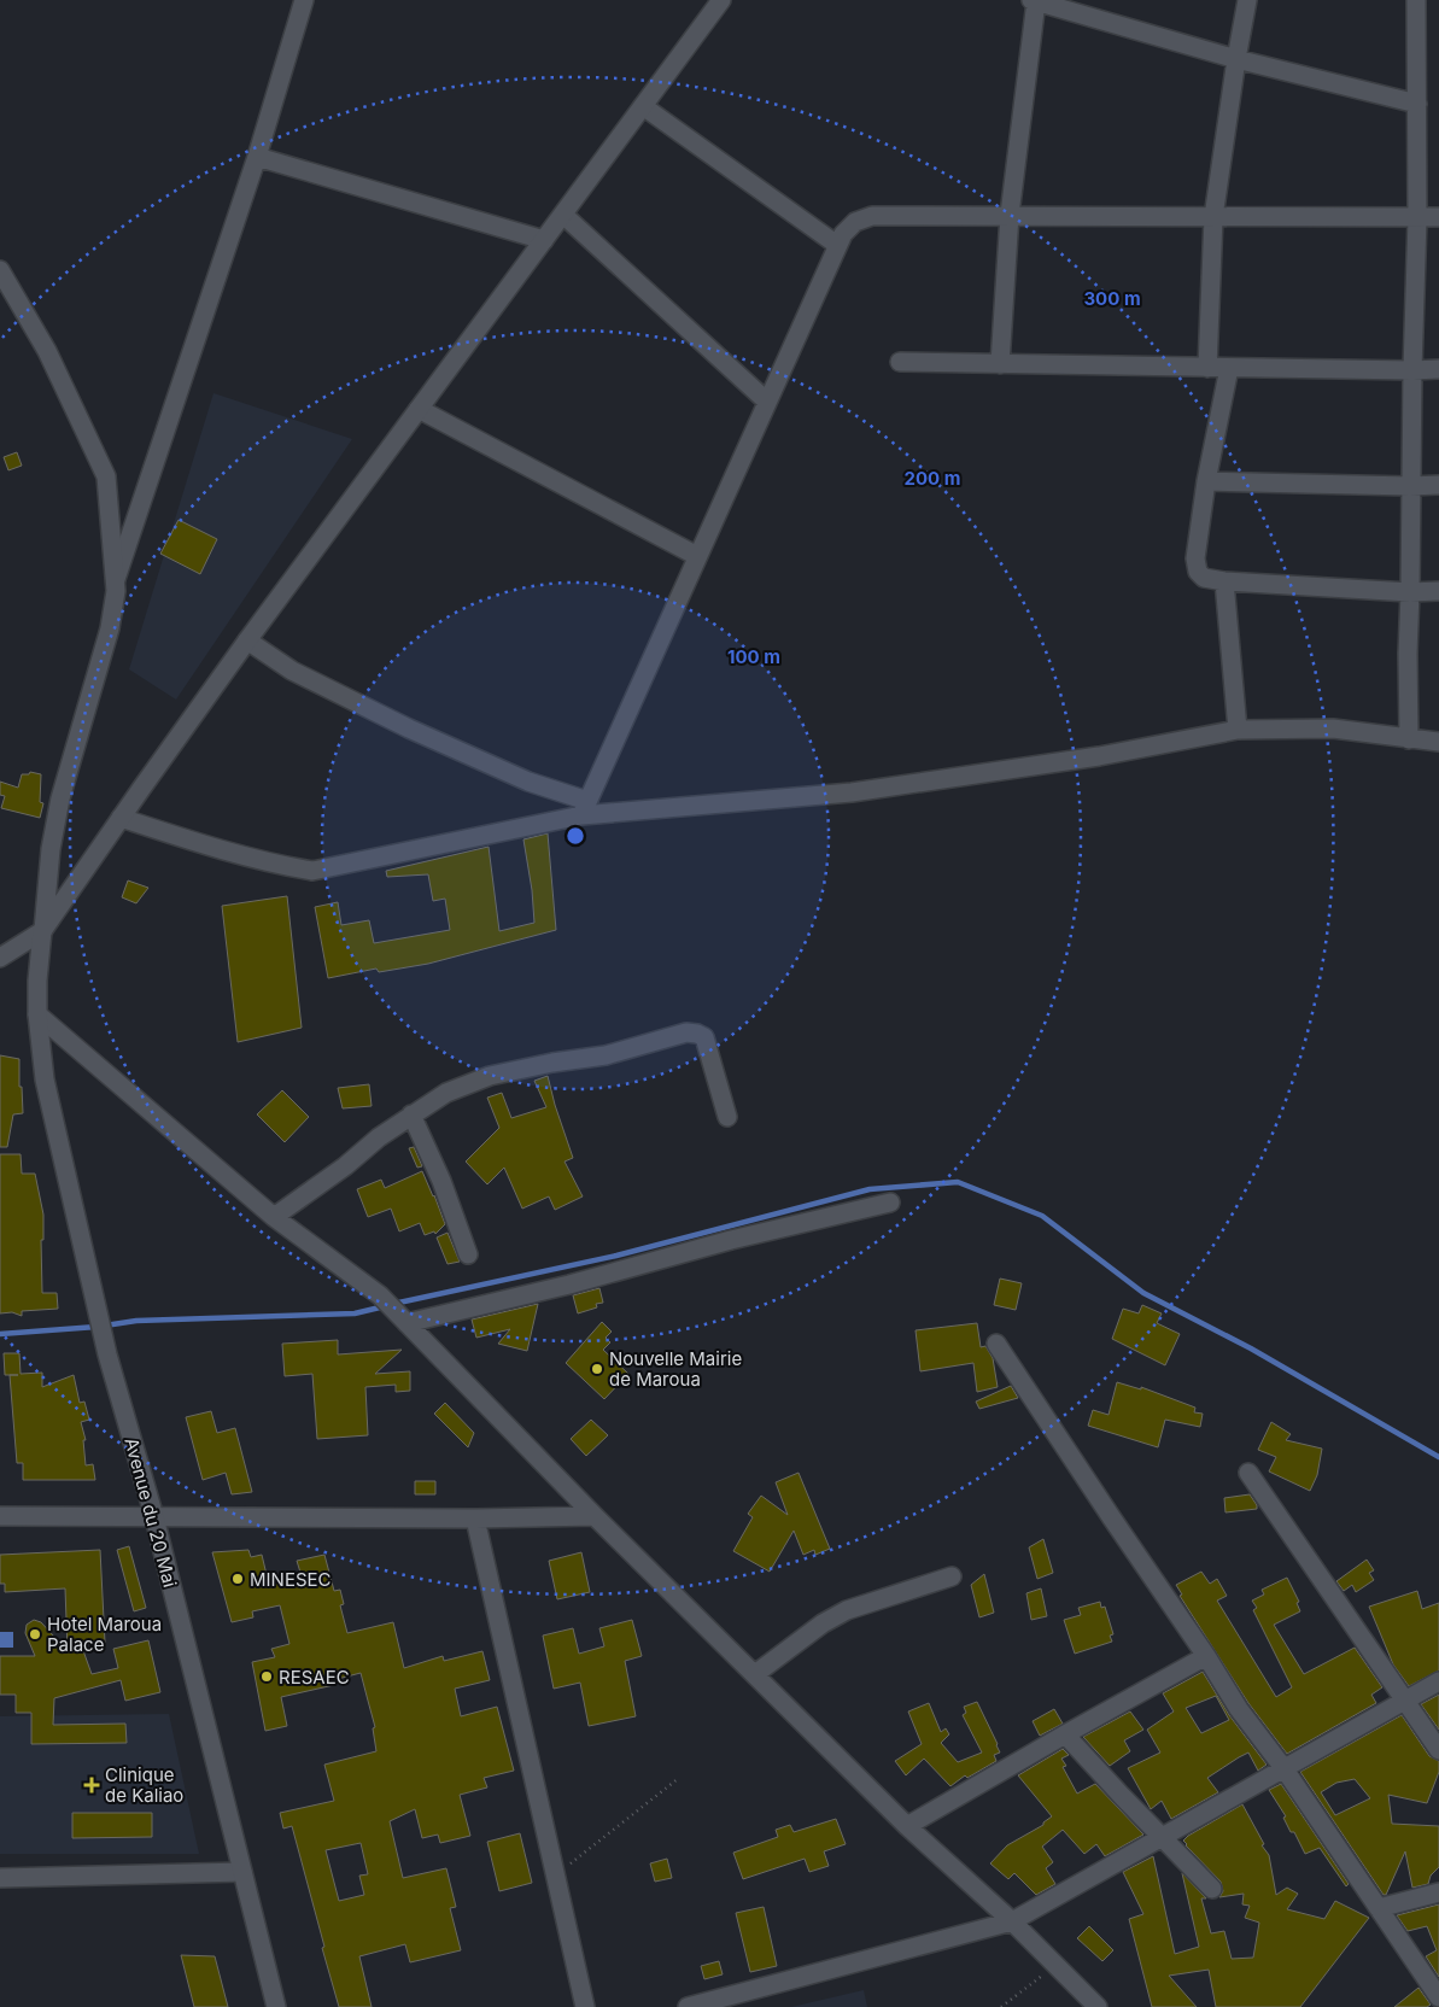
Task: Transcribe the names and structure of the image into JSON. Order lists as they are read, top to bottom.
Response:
{
  "streets": {
    "street": ["Avenue du 20 Mai"]
  },
  "places": {
    "other": [
      "Nouvelle Mairie de Maroua",
      "MINESEC",
      "Hotel Maroua Palace",
      "RESAEC"
    ],
    "health": ["Clinique de Kaliao"]
  },
  "rings": ["300 m", "200 m", "100 m"]
}
